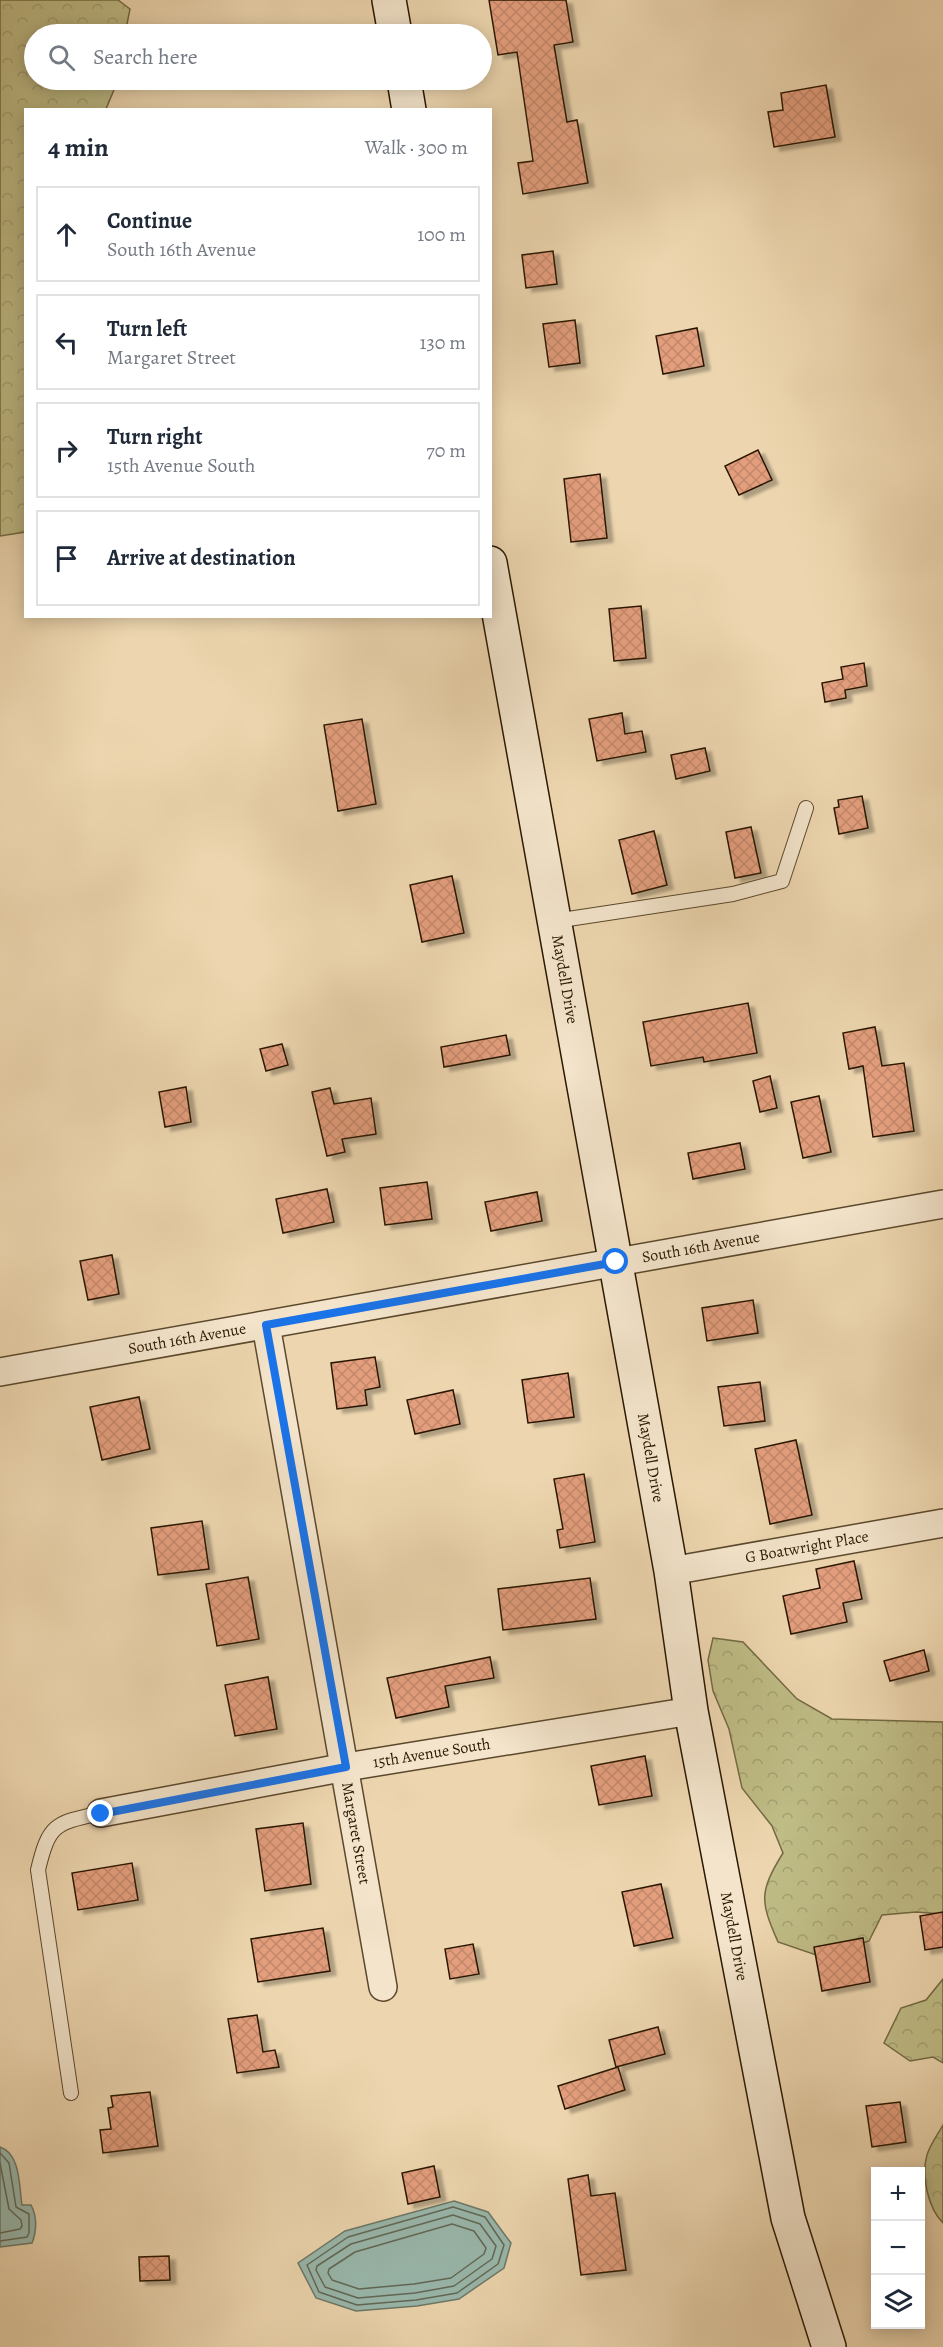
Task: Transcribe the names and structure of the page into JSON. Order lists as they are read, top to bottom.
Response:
{
  "streets": {
    "street": [
      "Maydell Drive",
      "South 16th Avenue",
      "G Boatwright Place",
      "15th Avenue South",
      "Margaret Street"
    ]
  },
  "crossings": [
    ["Maydell Drive", "South 16th Avenue"],
    ["Maydell Drive", "G Boatwright Place"],
    ["Maydell Drive", "15th Avenue South"],
    ["South 16th Avenue", "Margaret Street"],
    ["15th Avenue South", "Margaret Street"]
  ],
  "page": {
    "search": "Search here",
    "heading": ["4 min", "Walk · 300 m"],
    "list": [
      ["Continue", "South 16th Avenue", "100 m"],
      ["Turn left", "Margaret Street", "130 m"],
      ["Turn right", "15th Avenue South", "70 m"],
      "Arrive at destination"
    ],
    "map_buttons": ["+", "−"]
  }
}
